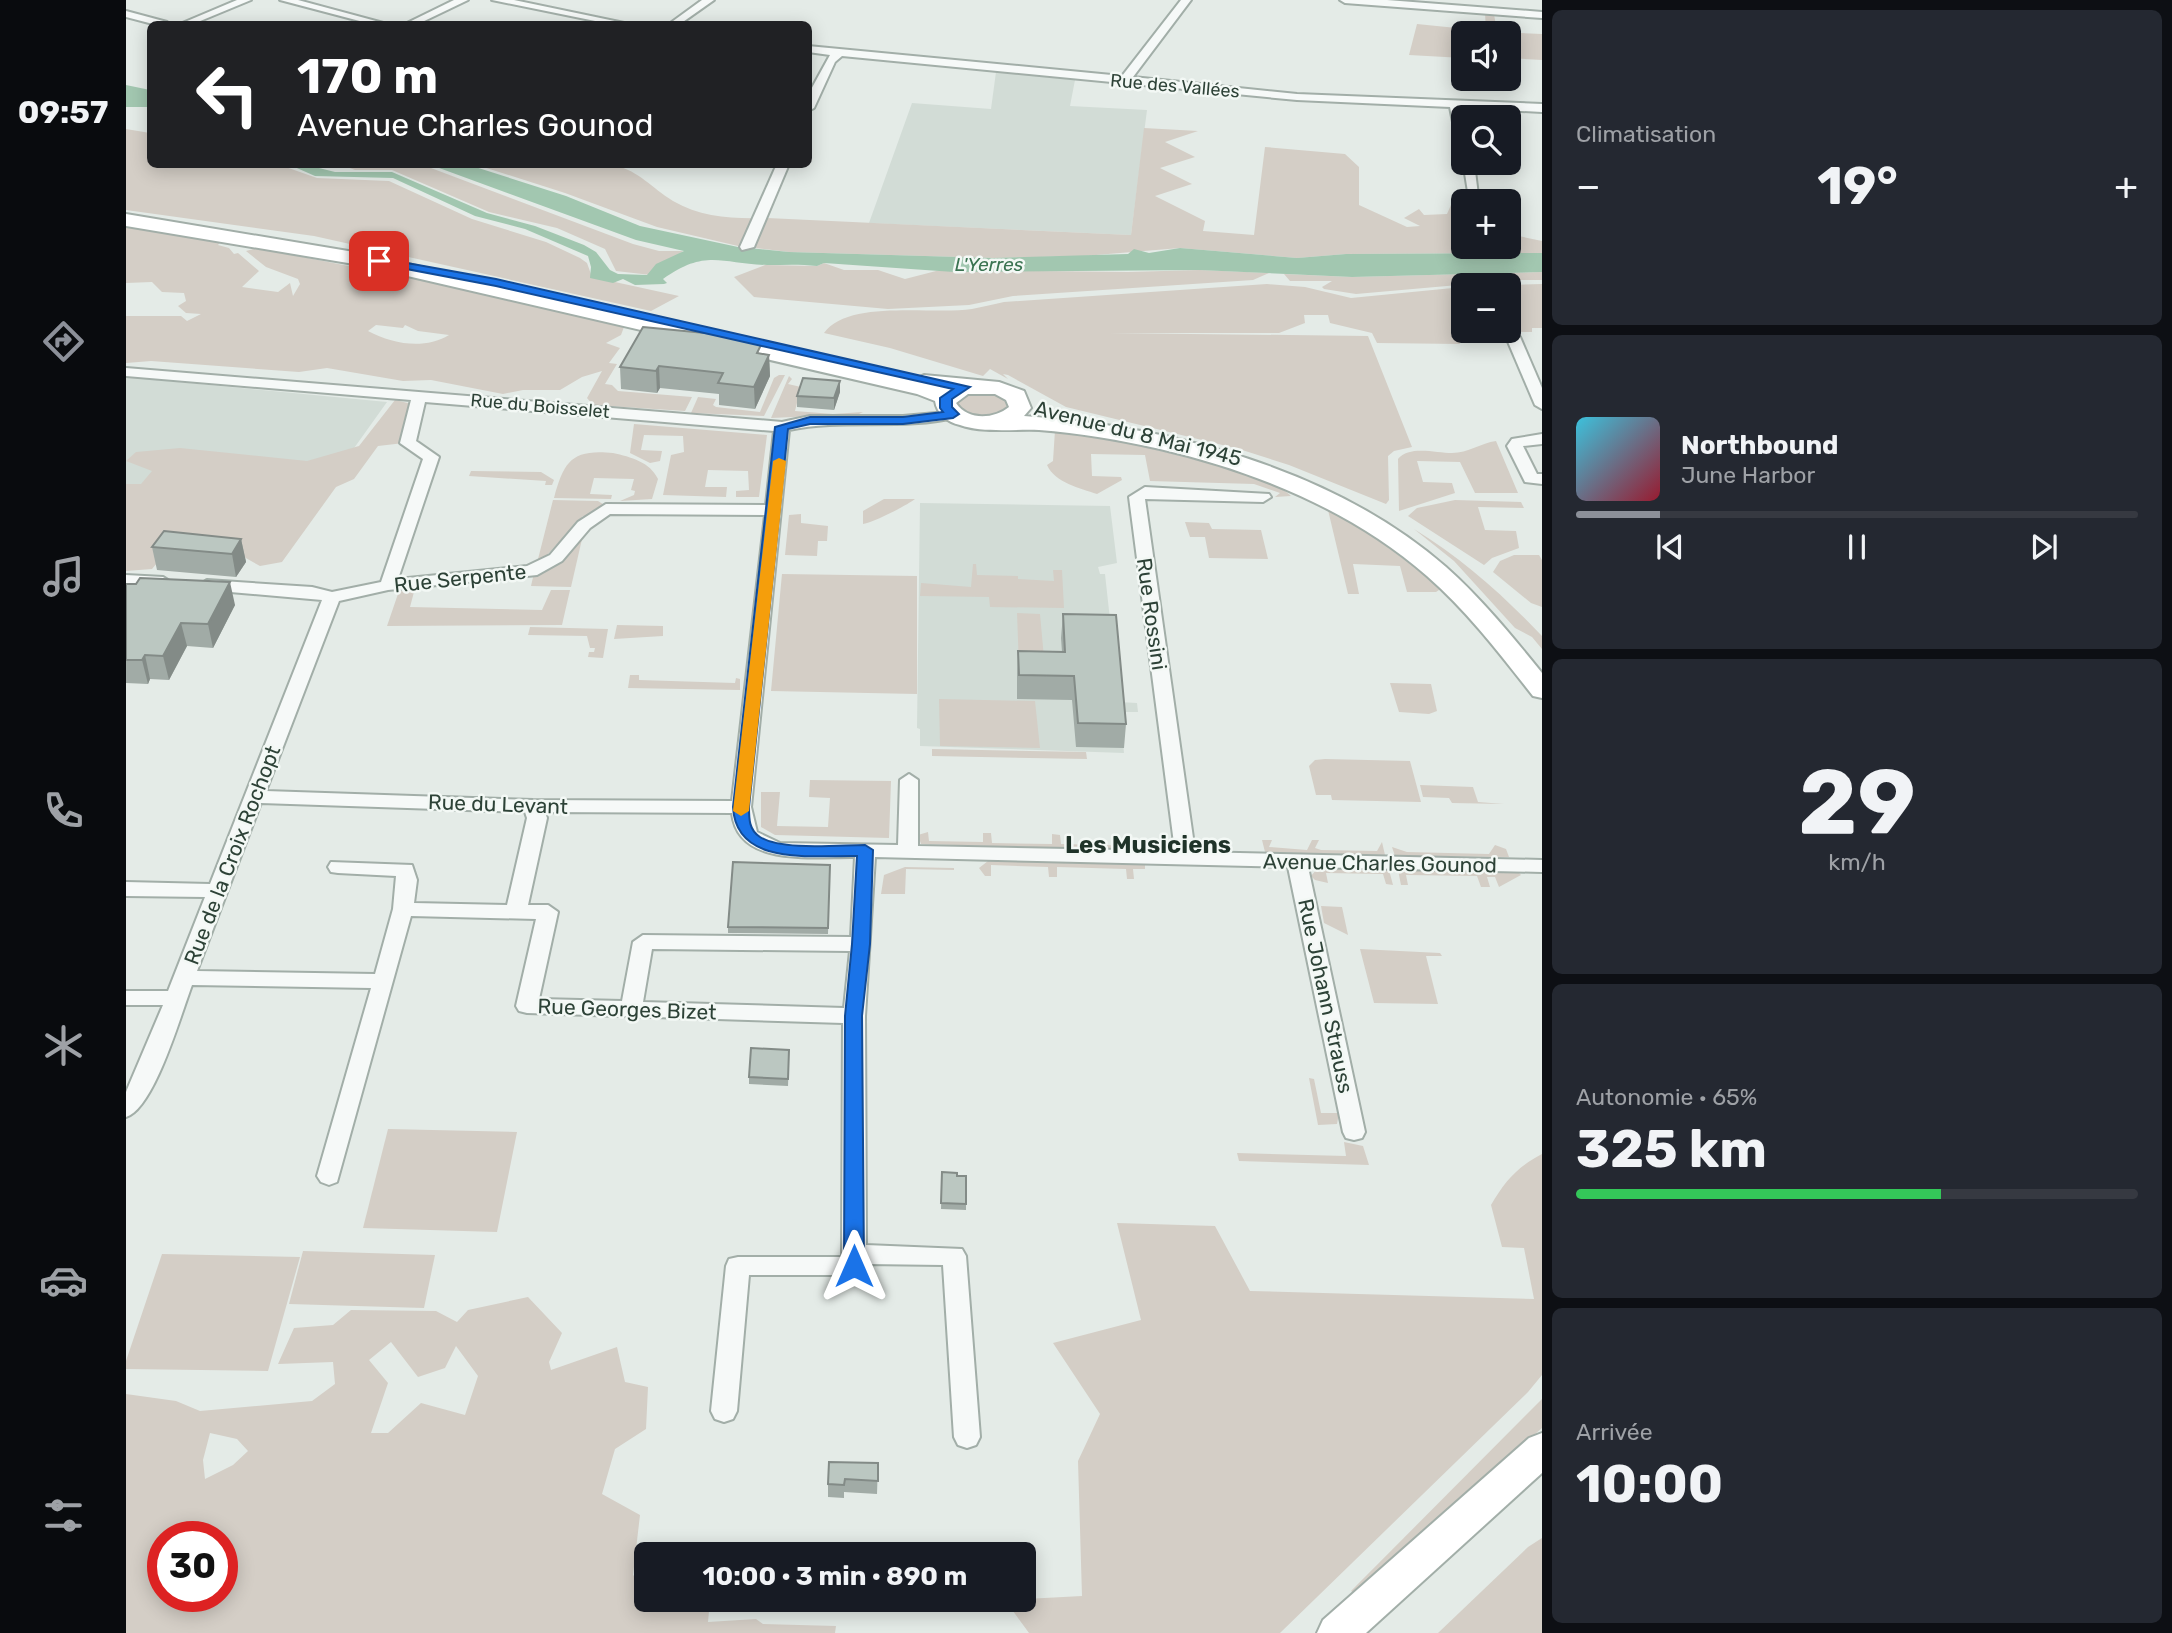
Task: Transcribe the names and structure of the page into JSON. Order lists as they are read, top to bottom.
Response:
{
  "streets": {
    "main road": ["Avenue du 8 Mai 1945"],
    "street": [
      "Rue des Vallées",
      "Rue du Boisselet",
      "Rue Serpente",
      "Rue Rossini",
      "Rue du Levant",
      "Rue de la Croix Rochopt",
      "Avenue Charles Gounod",
      "Rue Johann Strauss",
      "Rue Georges Bizet"
    ]
  },
  "crossings": [
    ["Rue du Boisselet", "Avenue du 8 Mai 1945"],
    ["Rue Serpente", "Rue de la Croix Rochopt"],
    ["Rue Rossini", "Avenue Charles Gounod"],
    ["Rue du Levant", "Rue de la Croix Rochopt"],
    ["Rue du Levant", "Avenue Charles Gounod"],
    ["Avenue Charles Gounod", "Rue Johann Strauss"]
  ],
  "districts": ["Les Musiciens"],
  "water": ["L'Yerres"],
  "page": {
    "tabs": "09:57",
    "tile": [
      "Climatisation",
      ["29", "km/h"],
      ["Autonomie · 65%", "325 km"],
      ["Arrivée", "10:00"]
    ],
    "map_buttons": ["+", "−"],
    "turn": ["170 m", "Avenue Charles Gounod"],
    "heat": ["−", "19°", "+"],
    "song": ["Northbound", "June Harbor"],
    "limit": "30",
    "trip": "10:00 · 3 min · 890 m"
  }
}
